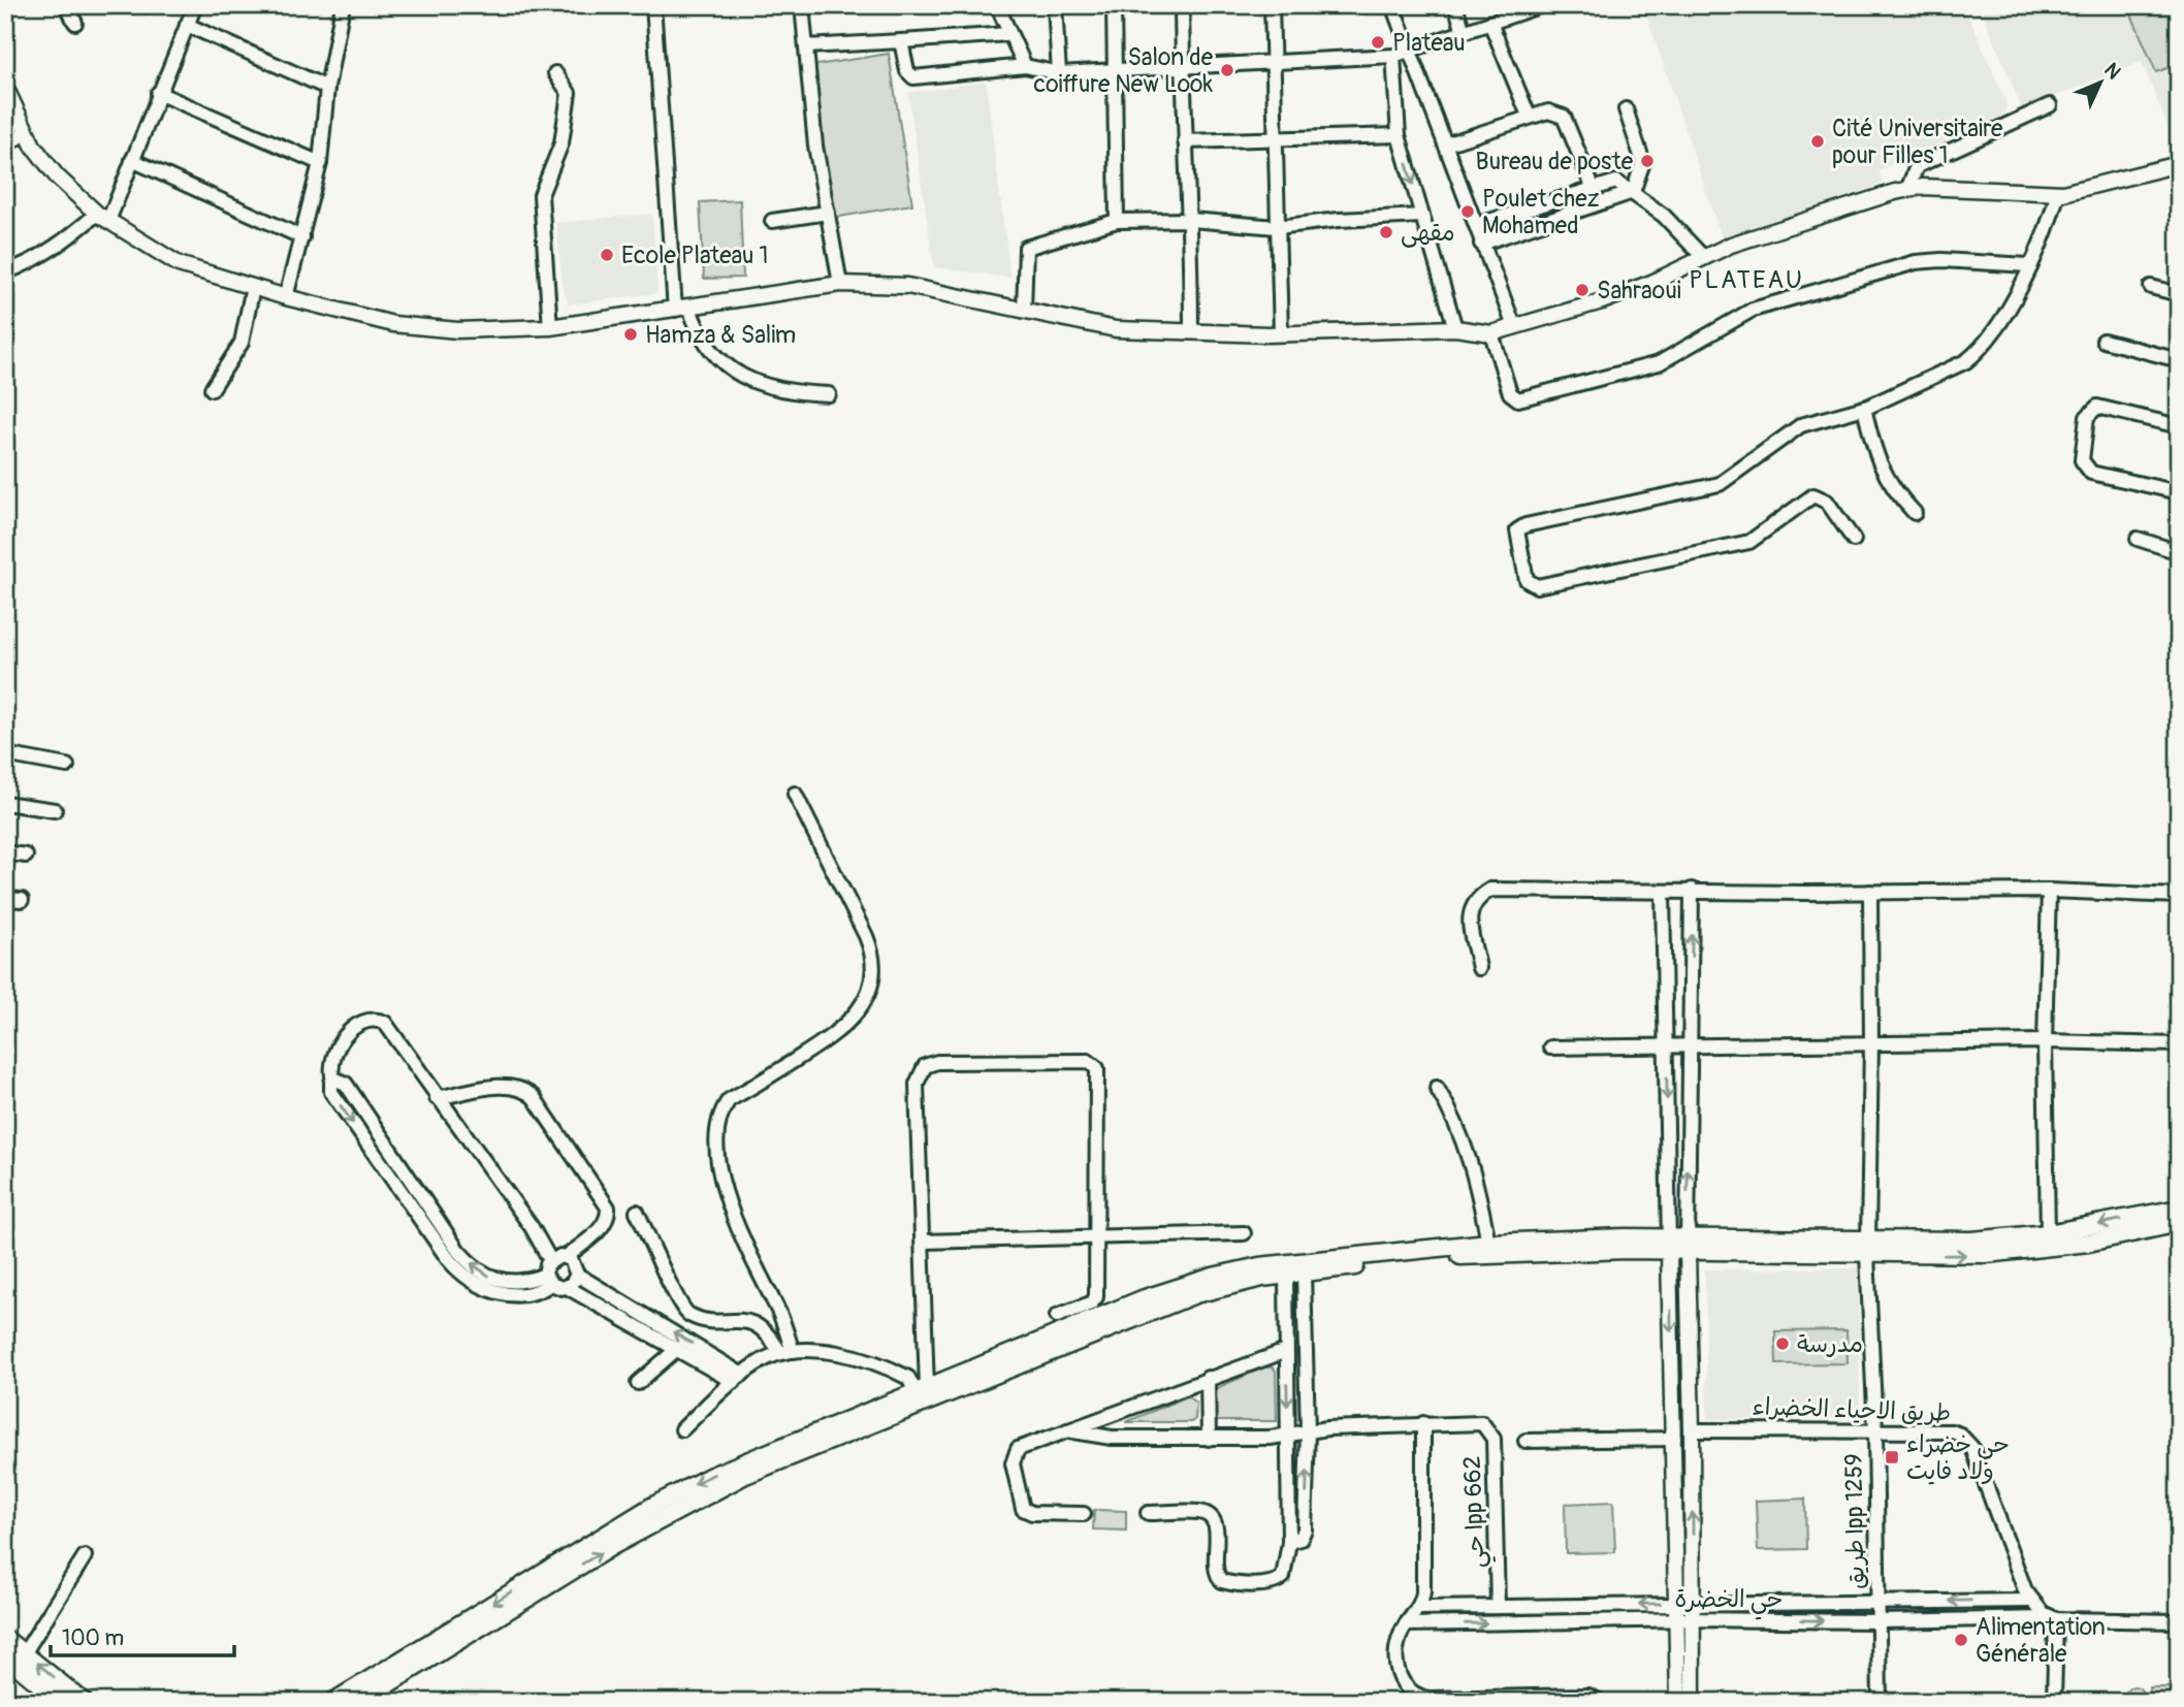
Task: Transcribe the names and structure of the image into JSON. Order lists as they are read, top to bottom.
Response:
{
  "streets": {
    "street": [
      "طريق الاحياء الخضراء",
      "حي lpp 662",
      "طريق lpp 1259",
      "حي الخضرة"
    ]
  },
  "crossings": [
    ["طريق الاحياء الخضراء", "طريق lpp 1259"],
    ["طريق الاحياء الخضراء", "حي الخضرة"],
    ["طريق lpp 1259", "حي الخضرة"]
  ],
  "districts": ["PLATEAU"],
  "places": {
    "other": [
      "Plateau",
      "Salon de coiffure New Look",
      "Cité Universitaire pour Filles 1",
      "Bureau de poste",
      "Poulet chez Mohamed",
      "مقهى",
      "Ecole Plateau 1",
      "Sahraoui",
      "Hamza & Salim",
      "مدرسة",
      "Alimentation Générale"
    ],
    "transit": ["حي خضراء ولاد فايت"]
  },
  "scale_bar": "100 m",
  "north": "top right"
}
